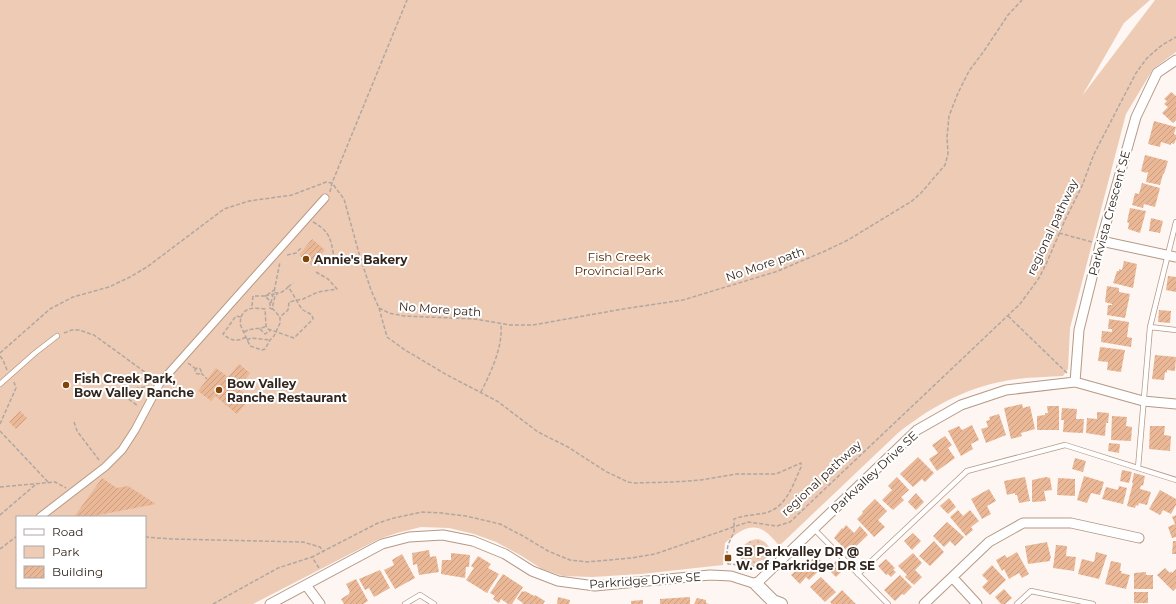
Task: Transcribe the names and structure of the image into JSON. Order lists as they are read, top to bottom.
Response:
{
  "streets": {
    "street": ["Parkvista Crescent SE", "Parkvalley Drive SE", "Parkridge Drive SE"],
    "path": ["regional pathway", "No More path"]
  },
  "crossings": [
    ["Parkvista Crescent SE", "Parkvalley Drive SE"],
    ["Parkvalley Drive SE", "Parkridge Drive SE"]
  ],
  "parks": ["Fish Creek Provincial Park"],
  "places": {
    "other": ["Annie's Bakery", "Fish Creek Park, Bow Valley Ranche", "Bow Valley Ranche Restaurant"],
    "transit": ["SB Parkvalley DR @ W. of Parkridge DR SE"]
  },
  "legend": ["Road", "Park", "Building"]
}
